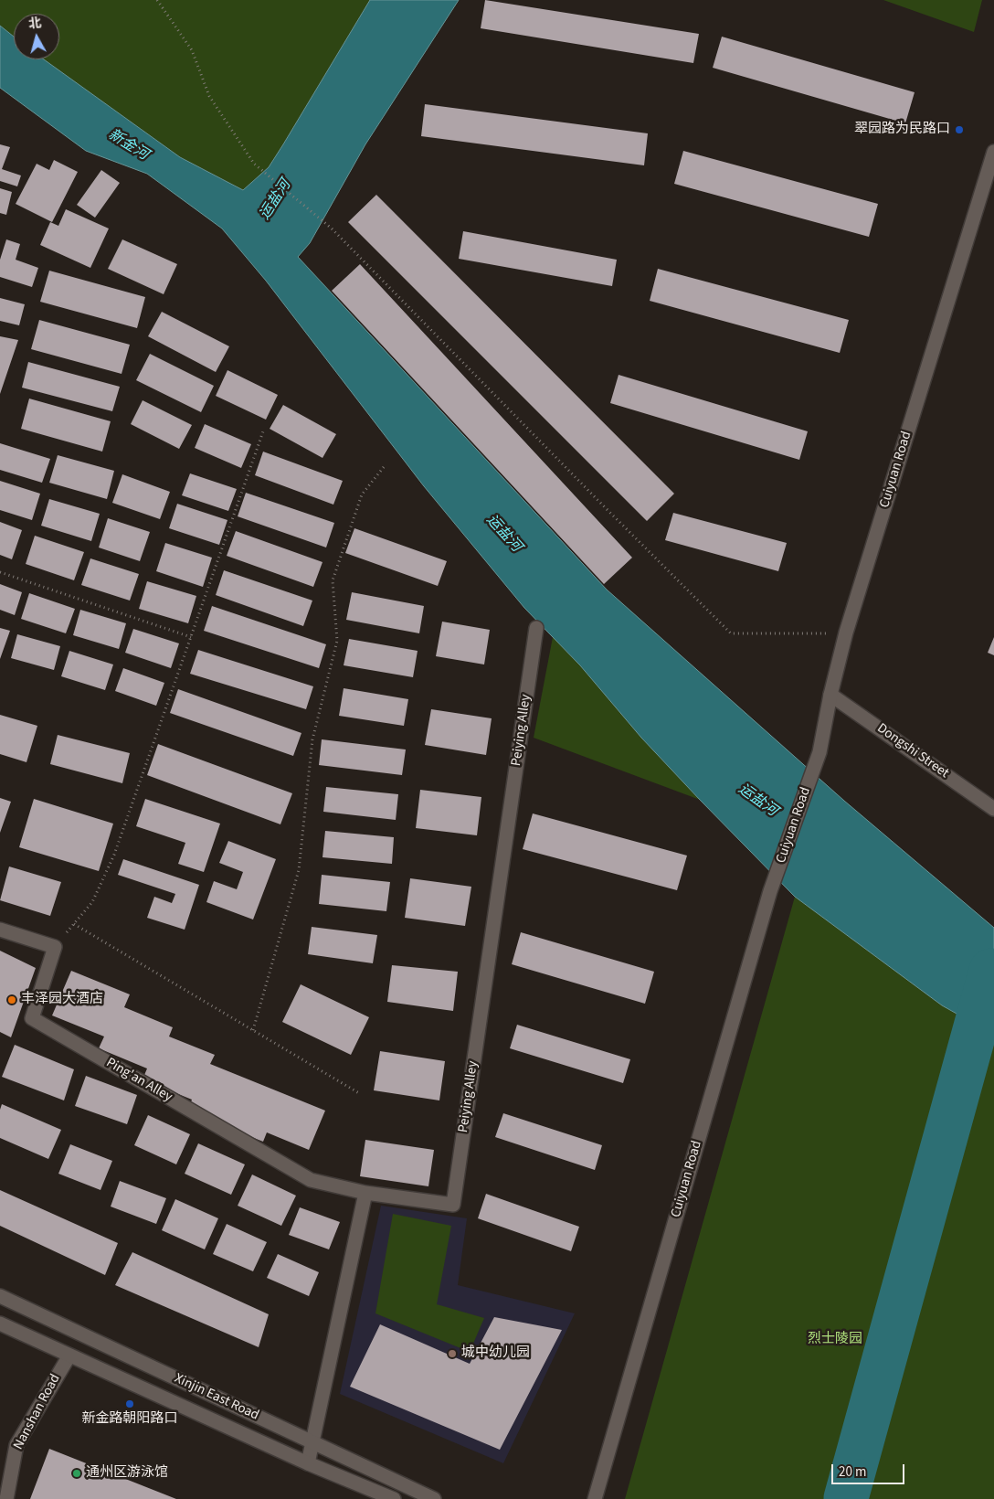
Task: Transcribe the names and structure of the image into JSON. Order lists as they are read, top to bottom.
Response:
{
  "streets": {
    "street": [
      "Cuiyuan Road",
      "Peiying Alley",
      "Dongshi Street",
      "Ping'an Alley",
      "Xinjin East Road",
      "Nanshan Road"
    ]
  },
  "crossings": [
    ["Cuiyuan Road", "Dongshi Street"],
    ["Peiying Alley", "Ping'an Alley"],
    ["Xinjin East Road", "Nanshan Road"]
  ],
  "water": ["新金河", "运盐河"],
  "parks": ["烈士陵园"],
  "places": [
    "翠园路为民路口",
    "丰泽园大酒店",
    "城中幼儿园",
    "新金路朝阳路口",
    "通州区游泳馆"
  ],
  "scale_bar": "20 m",
  "north": "top"
}
